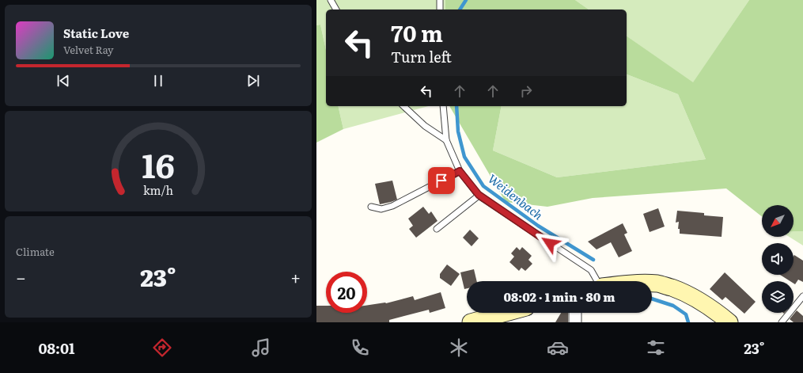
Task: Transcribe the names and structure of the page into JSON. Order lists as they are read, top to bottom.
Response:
{
  "water": ["Weidenbach"],
  "north": "bottom left",
  "page": {
    "turn": ["70 m", "Turn left"],
    "song": ["Static Love", "Velvet Ray"],
    "tile": "Climate",
    "heat": ["−", "23°", "+"],
    "limit": "20",
    "trip": "08:02 · 1 min · 80 m",
    "tabs": ["08:01", "23°"],
    "gauge": ["16", "km/h"]
  }
}
